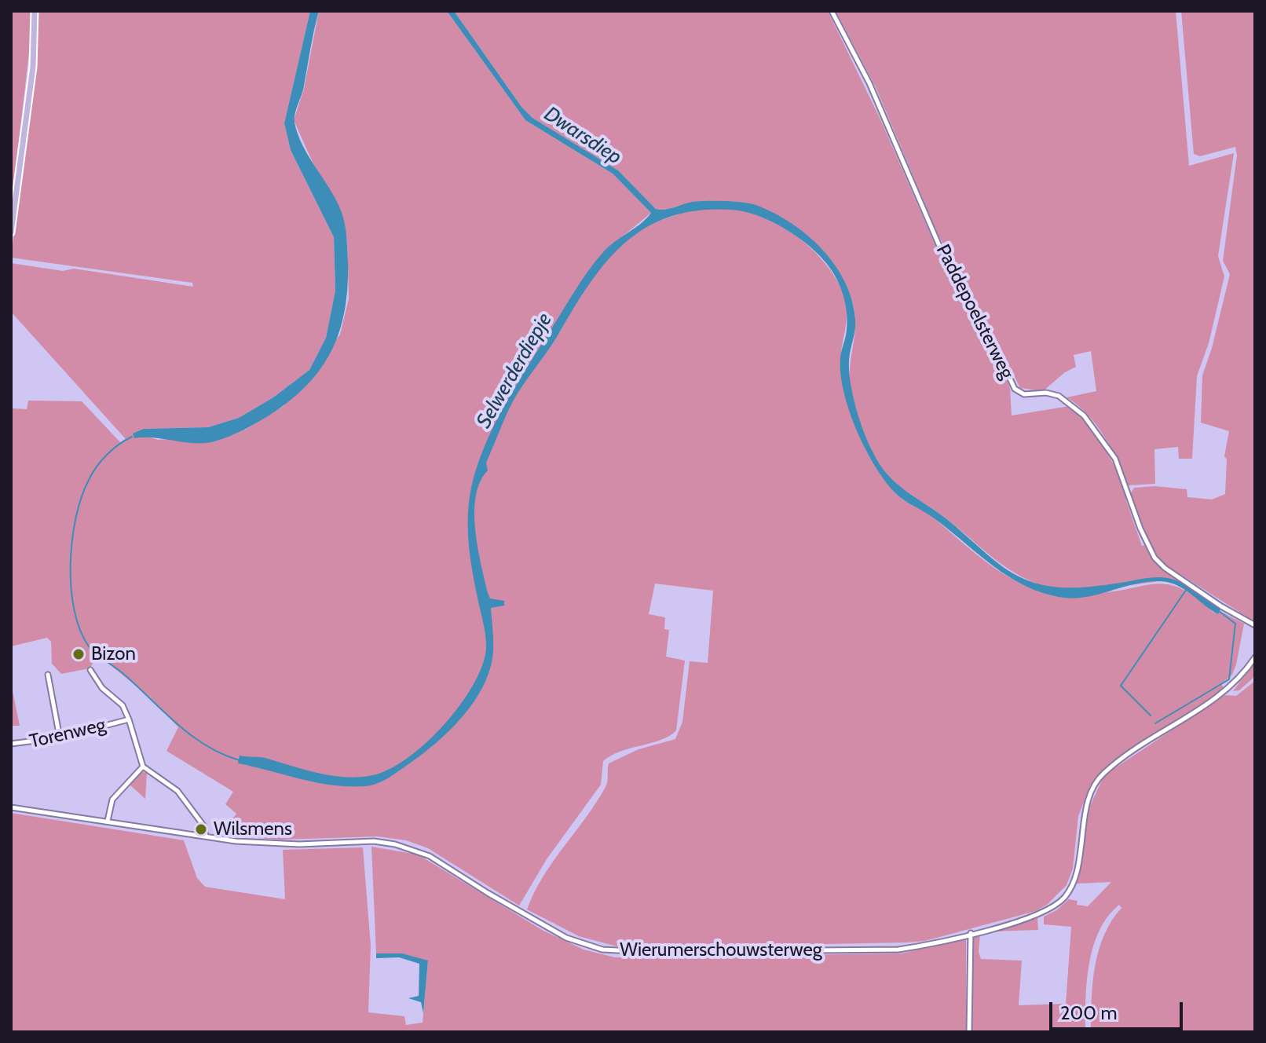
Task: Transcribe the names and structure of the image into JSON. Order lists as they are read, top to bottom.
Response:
{
  "streets": {
    "street": ["Paddepoelsterweg", "Torenweg", "Wierumerschouwsterweg"]
  },
  "water": ["Dwarsdiep", "Selwerderdiepje"],
  "places": ["Bizon", "Wilsmens"],
  "scale_bar": "200 m"
}
